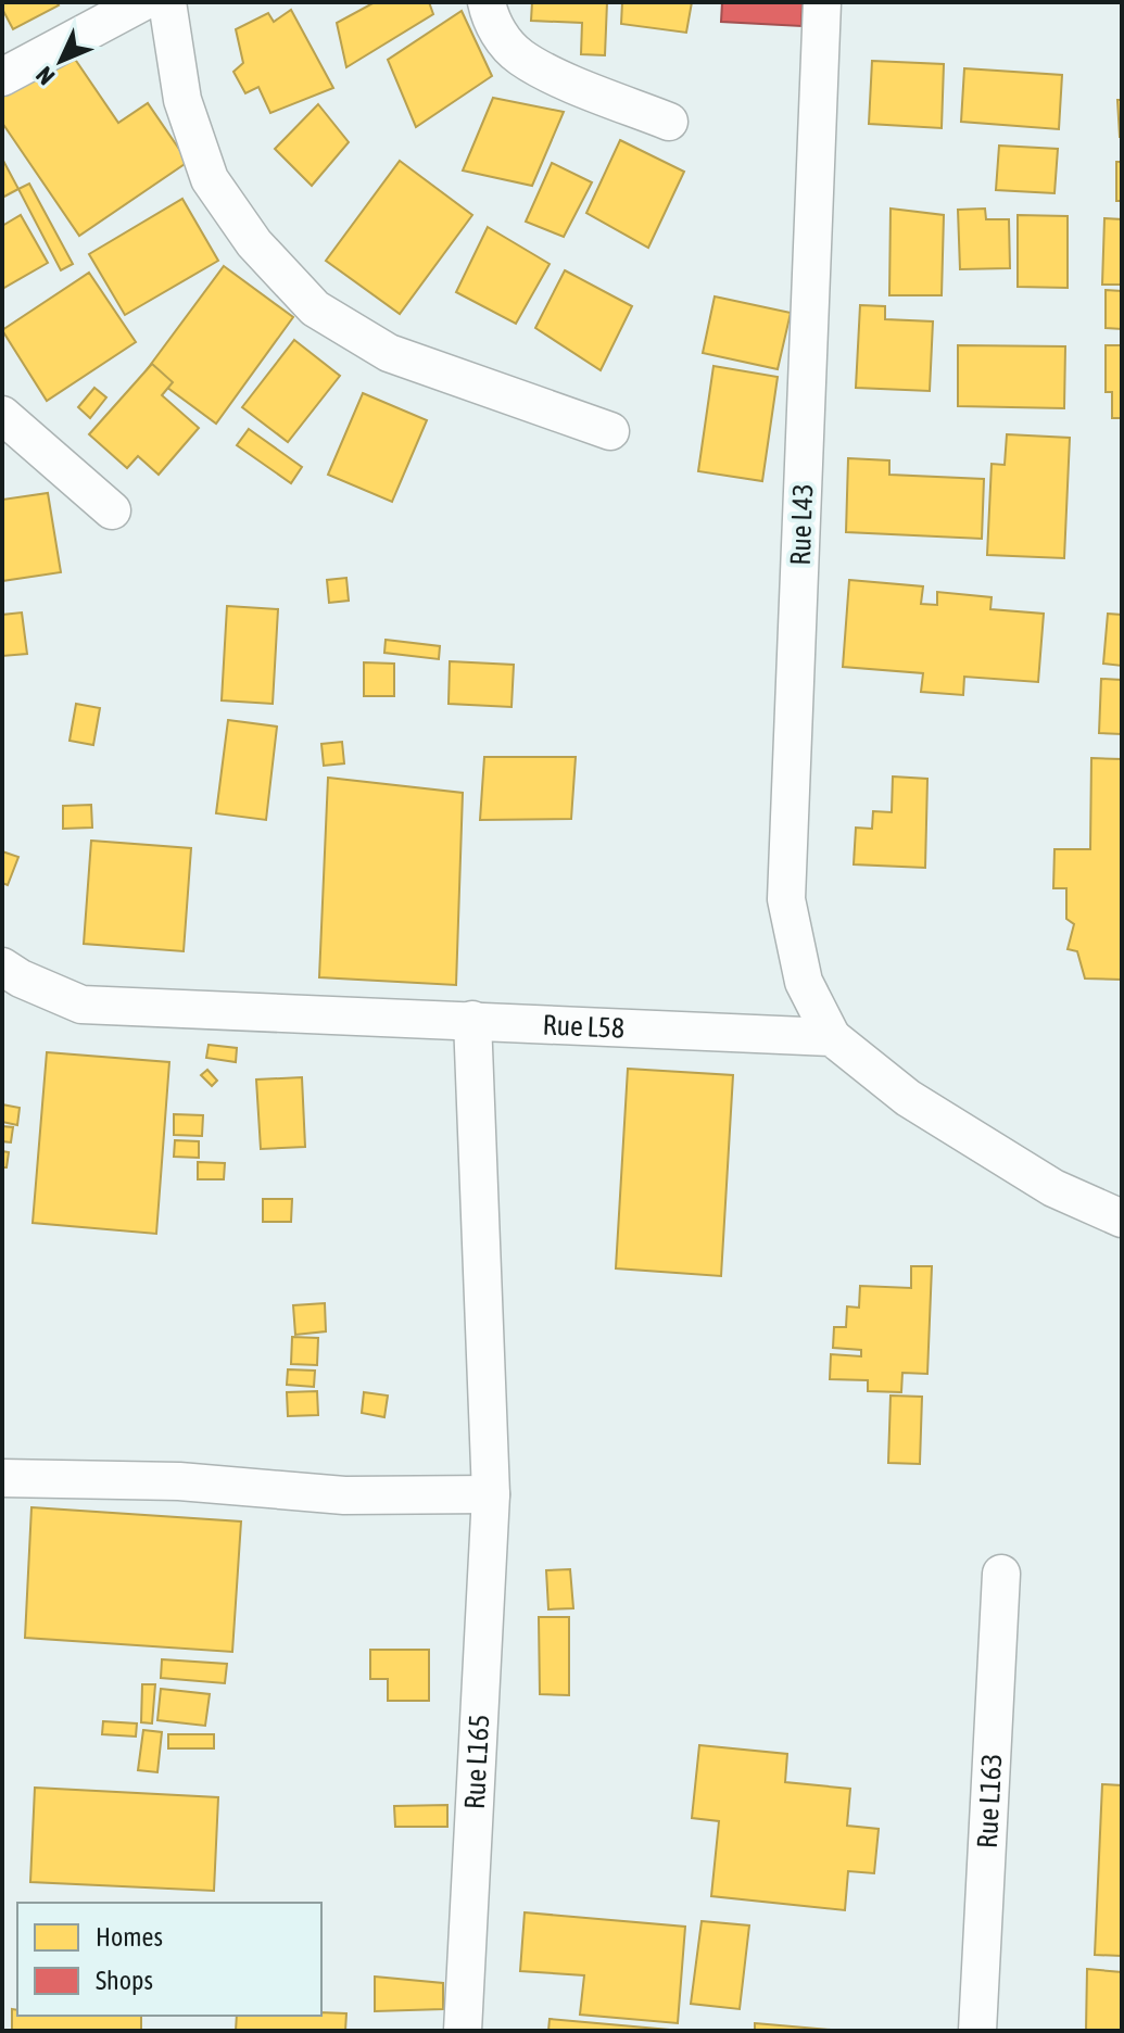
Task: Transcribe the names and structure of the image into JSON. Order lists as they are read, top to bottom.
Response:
{
  "streets": {
    "street": [
      "Rue L43",
      "Rue L58",
      "Rue L165",
      "Rue L163"
    ]
  },
  "crossings": [
    ["Rue L43", "Rue L58"],
    ["Rue L58", "Rue L165"]
  ],
  "legend": ["Homes", "Shops"],
  "north": "bottom left"
}
